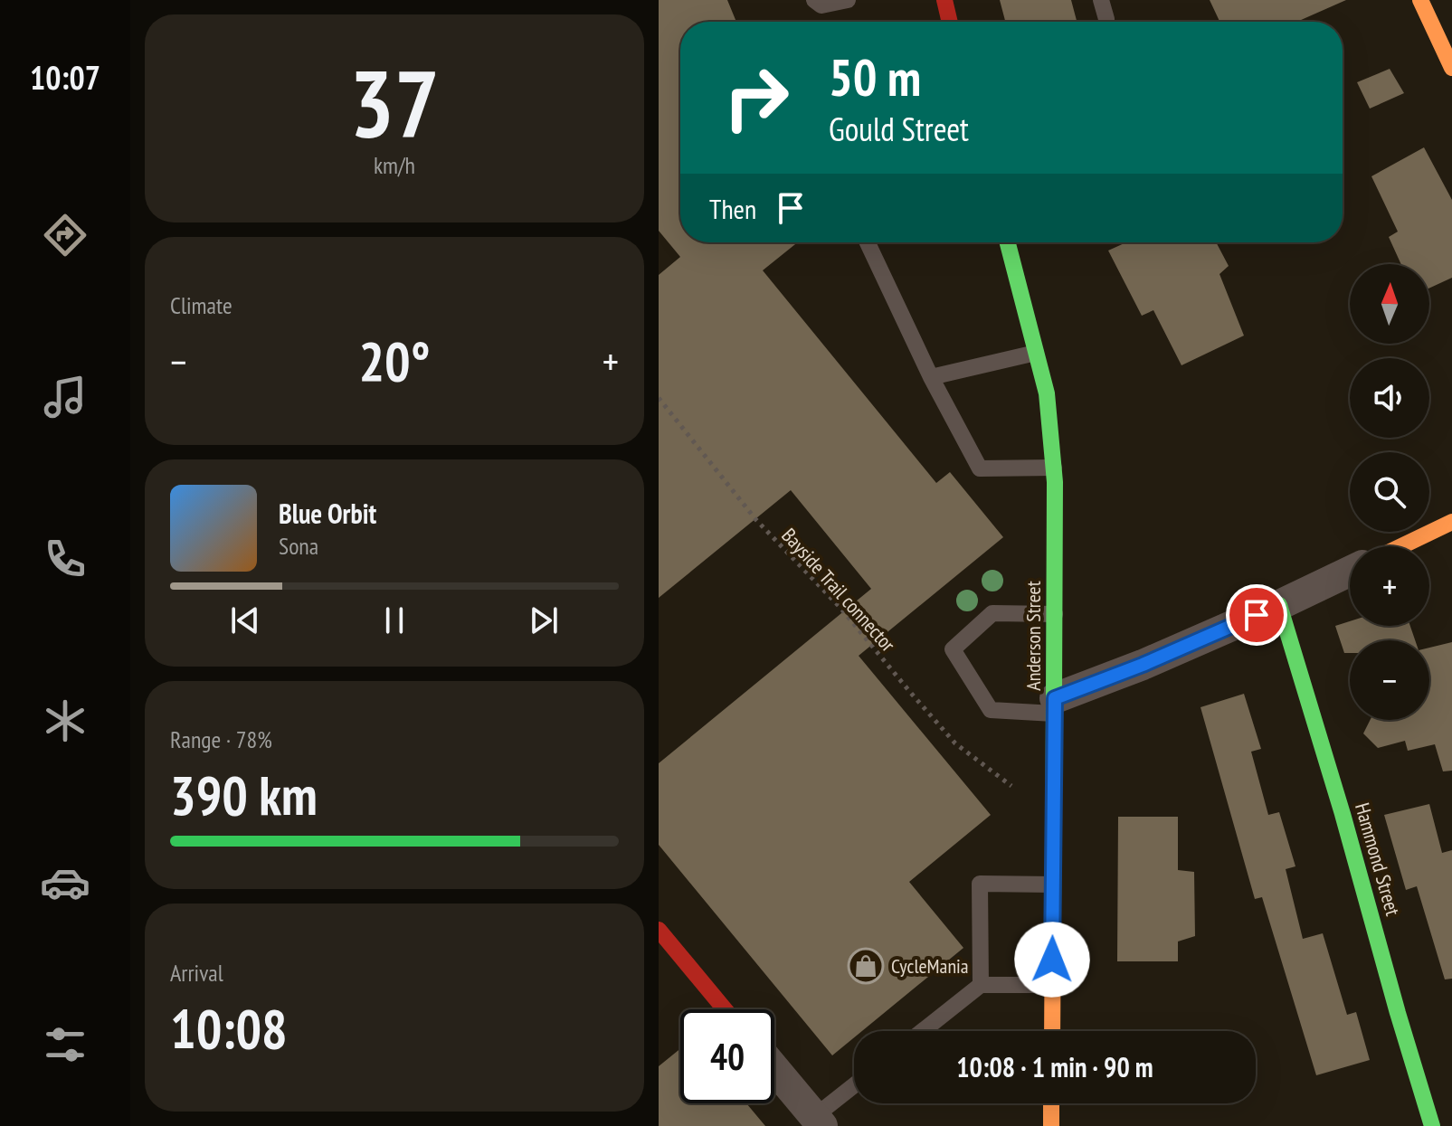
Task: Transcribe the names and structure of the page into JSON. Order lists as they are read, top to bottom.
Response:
{
  "streets": {
    "street": ["Anderson Street", "Hammond Street"],
    "path": ["Bayside Trail connector"]
  },
  "places": {
    "shop": ["CycleMania"]
  },
  "north": "top",
  "page": {
    "tabs": "10:07",
    "tile": [
      ["37", "km/h"],
      "Climate",
      ["Range · 78%", "390 km"],
      ["Arrival", "10:08"]
    ],
    "turn": ["50 m", "Gould Street"],
    "then": "Then",
    "map_buttons": ["+", "−"],
    "heat": ["−", "20°", "+"],
    "song": ["Blue Orbit", "Sona"],
    "limit": "40",
    "trip": "10:08 · 1 min · 90 m"
  }
}
